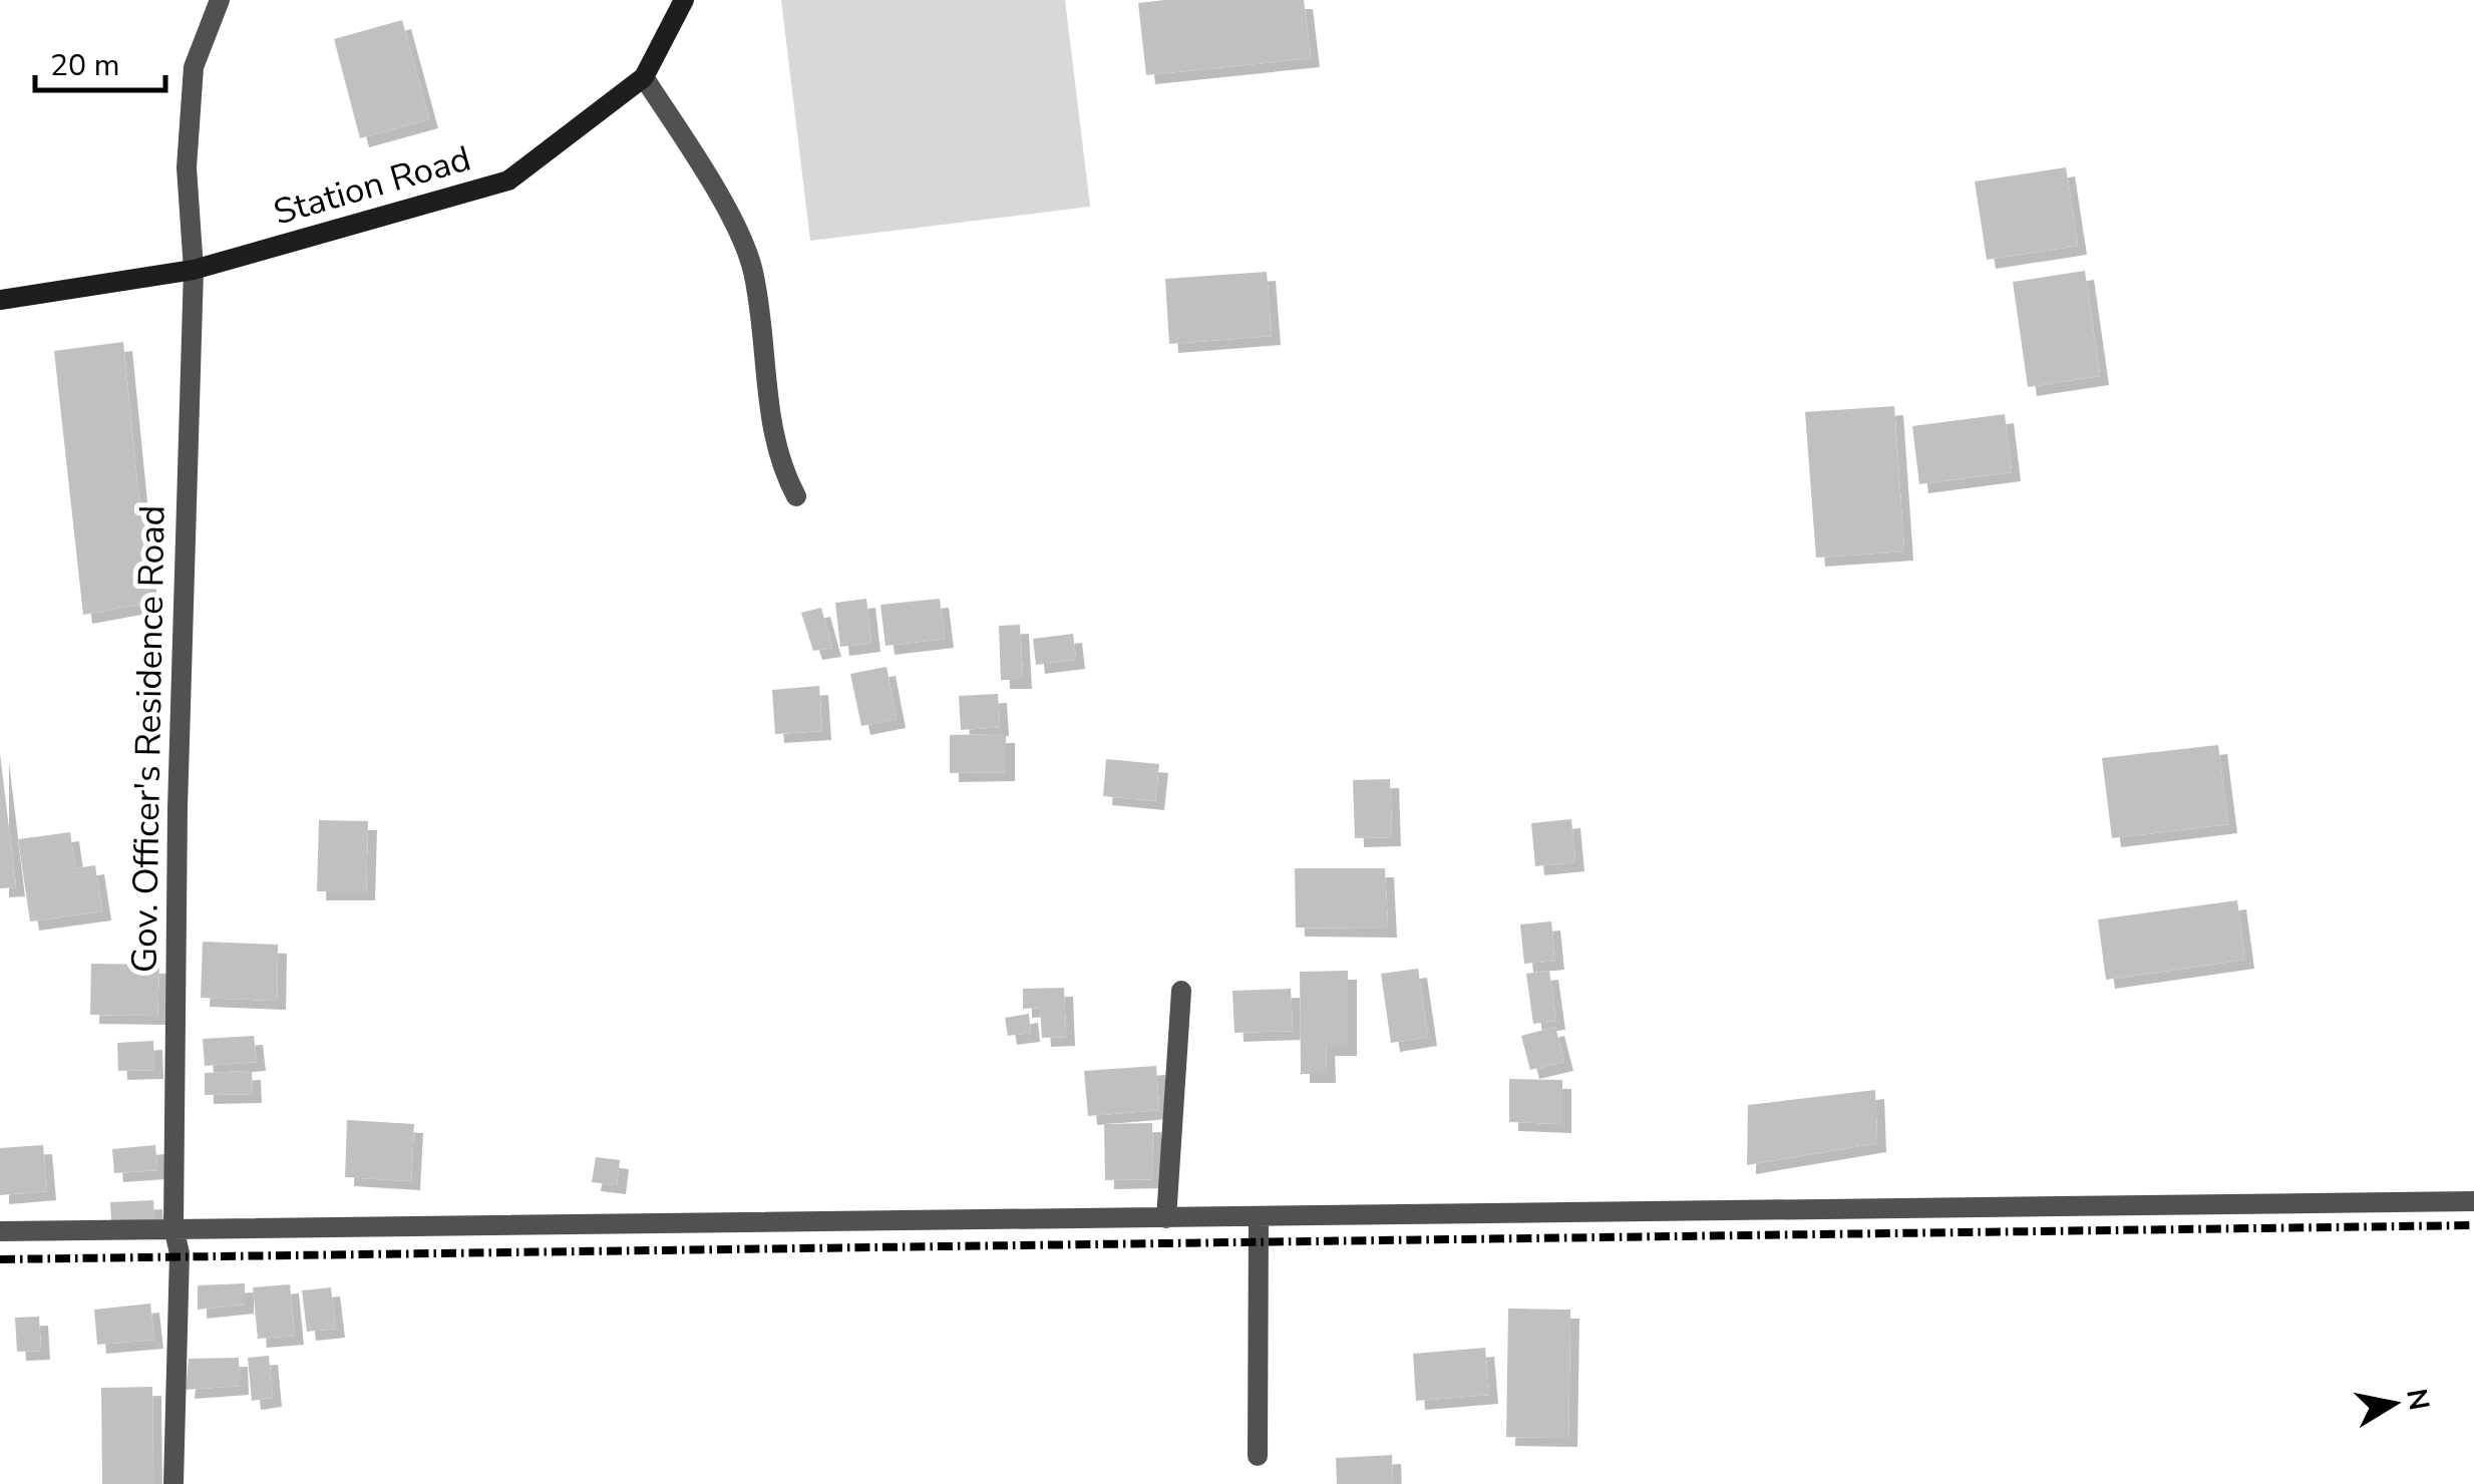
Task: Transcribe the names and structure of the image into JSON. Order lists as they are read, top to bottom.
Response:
{
  "streets": {
    "street": ["Station Road", "Gov. Officer's Residence Road"]
  },
  "crossings": [
    ["Station Road", "Gov. Officer's Residence Road"]
  ],
  "scale_bar": "20 m",
  "north": "right"
}
